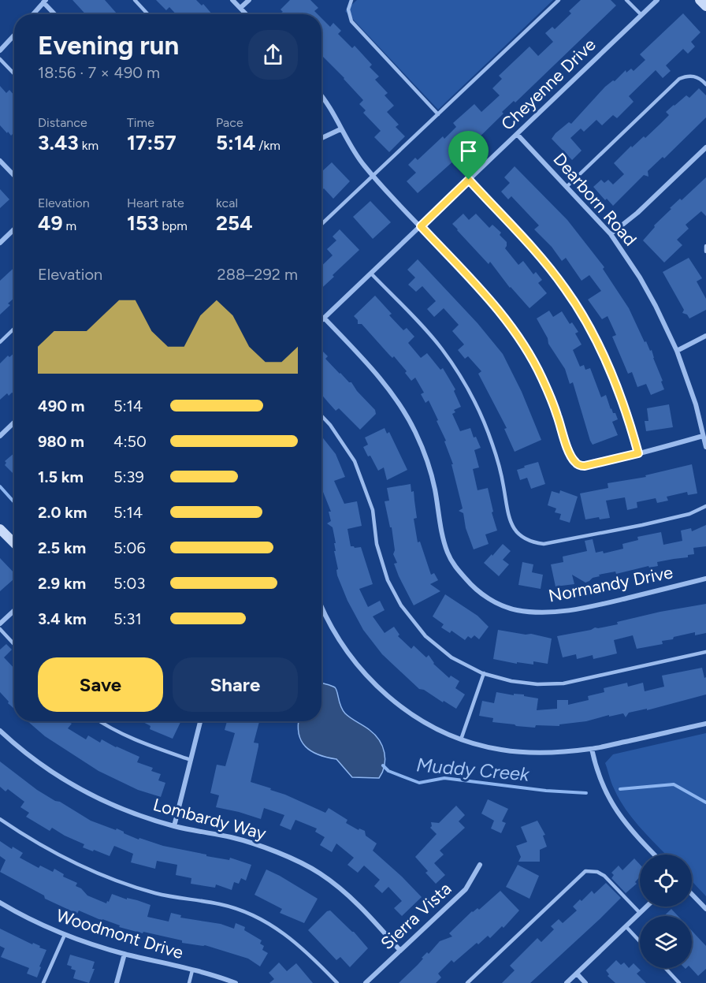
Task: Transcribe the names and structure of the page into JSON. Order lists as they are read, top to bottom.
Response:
{
  "streets": {
    "street": [
      "Cheyenne Drive",
      "Dearborn Road",
      "Normandy Drive",
      "Lombardy Way",
      "Sierra Vista",
      "Woodmont Drive"
    ]
  },
  "crossings": [
    ["Cheyenne Drive", "Dearborn Road"],
    ["Cheyenne Drive", "Normandy Drive"],
    ["Lombardy Way", "Sierra Vista"]
  ],
  "water": ["Muddy Creek"],
  "page": {
    "heading": ["Evening run", "18:56 · 7 × 490 m"],
    "stats": [
      ["Distance", "3.43 km"],
      ["Time", "17:57"],
      ["Pace", "5:14 /km"],
      ["Elevation", "49 m"],
      ["Heart rate", "153 bpm"],
      ["kcal", "254"]
    ],
    "chart": ["Elevation", "288–292 m"],
    "list": [
      {
        "name": "490 m",
        "note": "5:14"
      },
      {
        "name": "980 m",
        "note": "4:50"
      },
      {
        "name": "1.5 km",
        "note": "5:39"
      },
      {
        "name": "2.0 km",
        "note": "5:14"
      },
      {
        "name": "2.5 km",
        "note": "5:06"
      },
      {
        "name": "2.9 km",
        "note": "5:03"
      },
      {
        "name": "3.4 km",
        "note": "5:31"
      }
    ],
    "buttons": ["Save", "Share"]
  }
}
